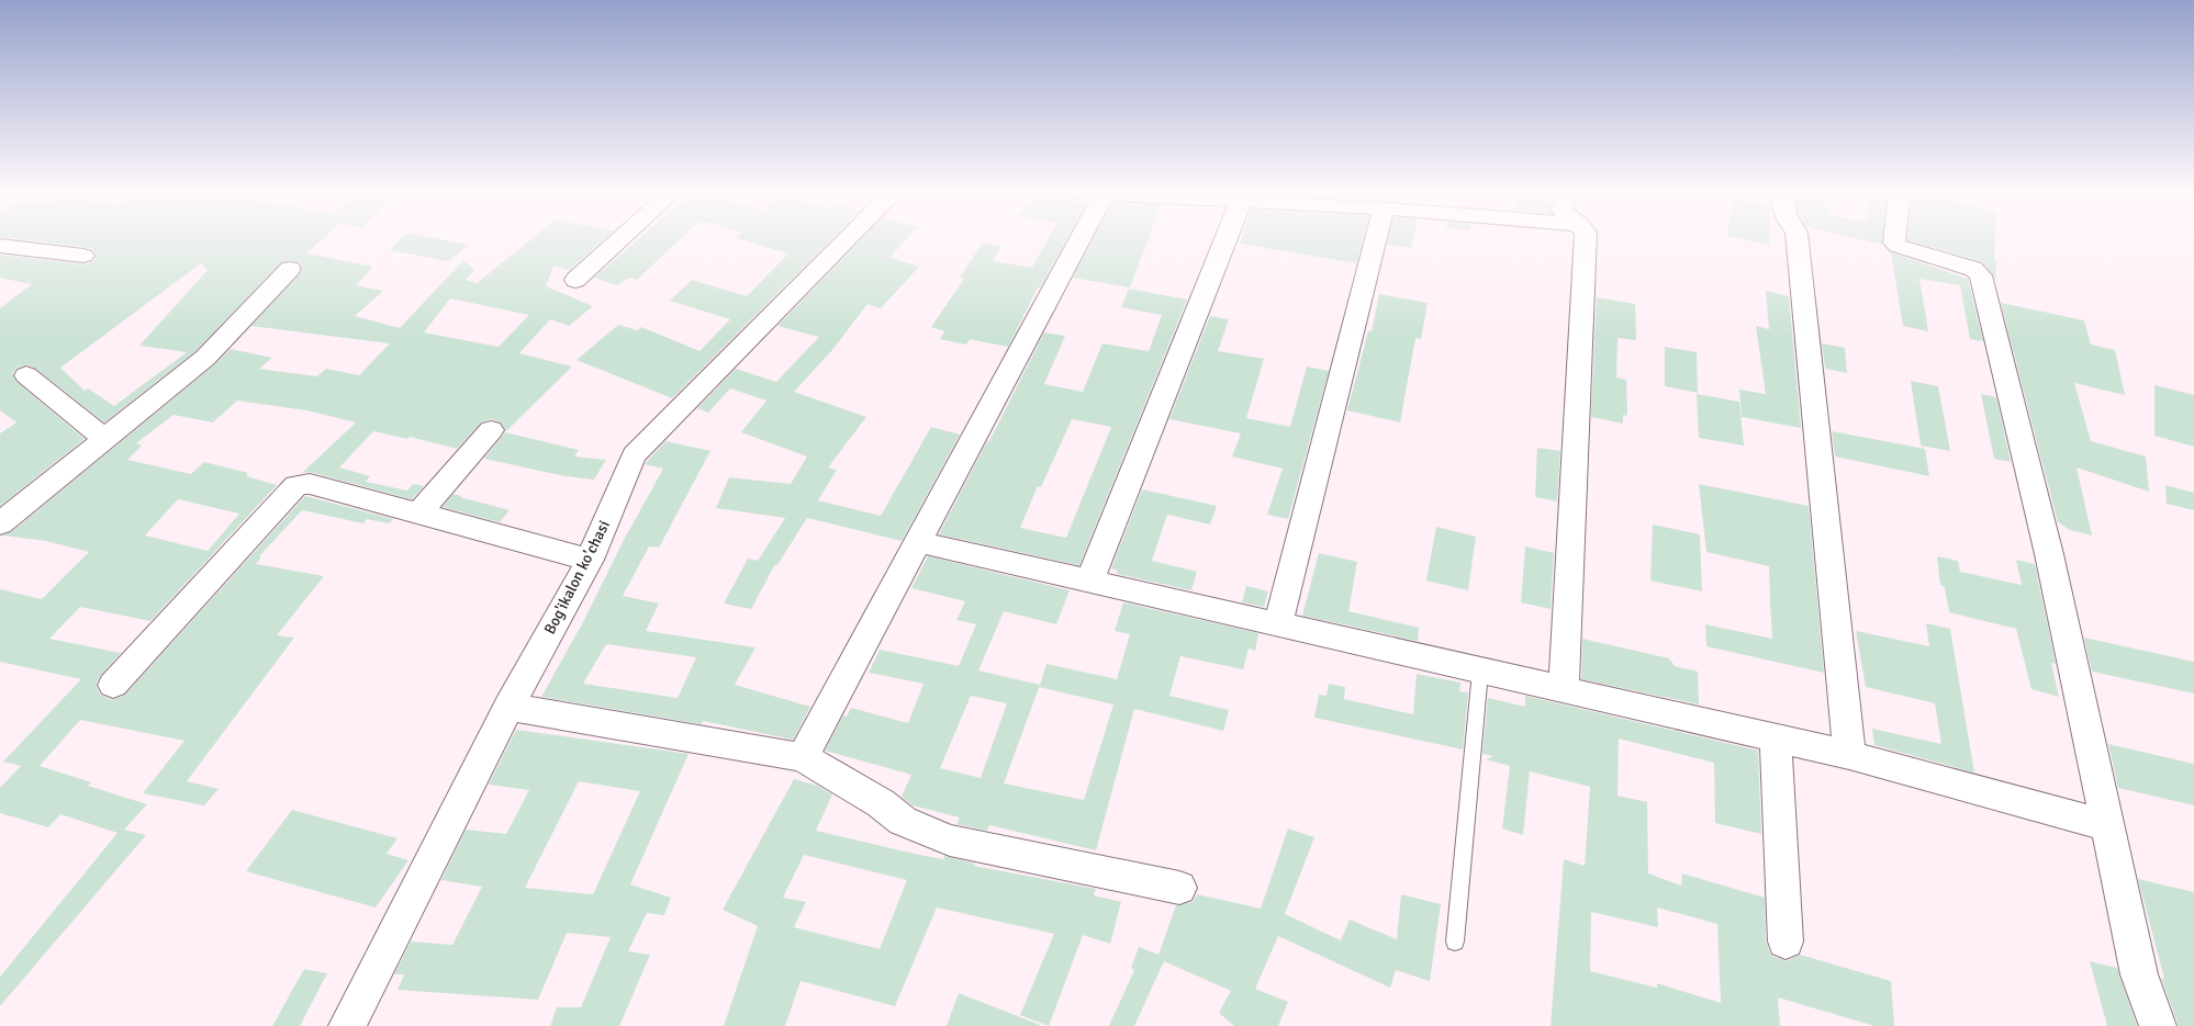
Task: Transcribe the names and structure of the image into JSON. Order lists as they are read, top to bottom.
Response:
{
  "streets": {
    "street": ["Bog'ikalon ko'chasi"]
  }
}
